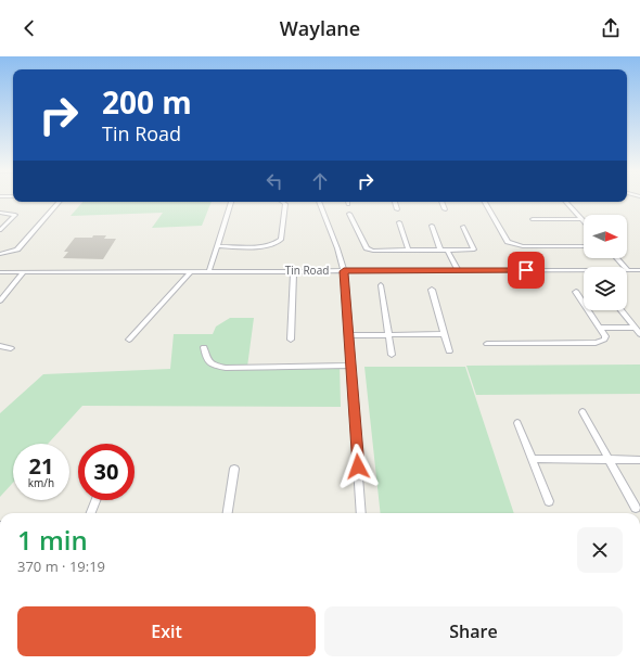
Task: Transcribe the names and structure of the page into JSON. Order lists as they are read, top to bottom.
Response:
{
  "streets": {
    "street": ["Tin Road"]
  },
  "north": "right",
  "page": {
    "header": "Waylane",
    "turn": ["200 m", "Tin Road"],
    "speed": "21 km/h",
    "limit": "30",
    "heading": ["1 min", "370 m · 19:19"],
    "buttons": ["Exit", "Share"]
  }
}
